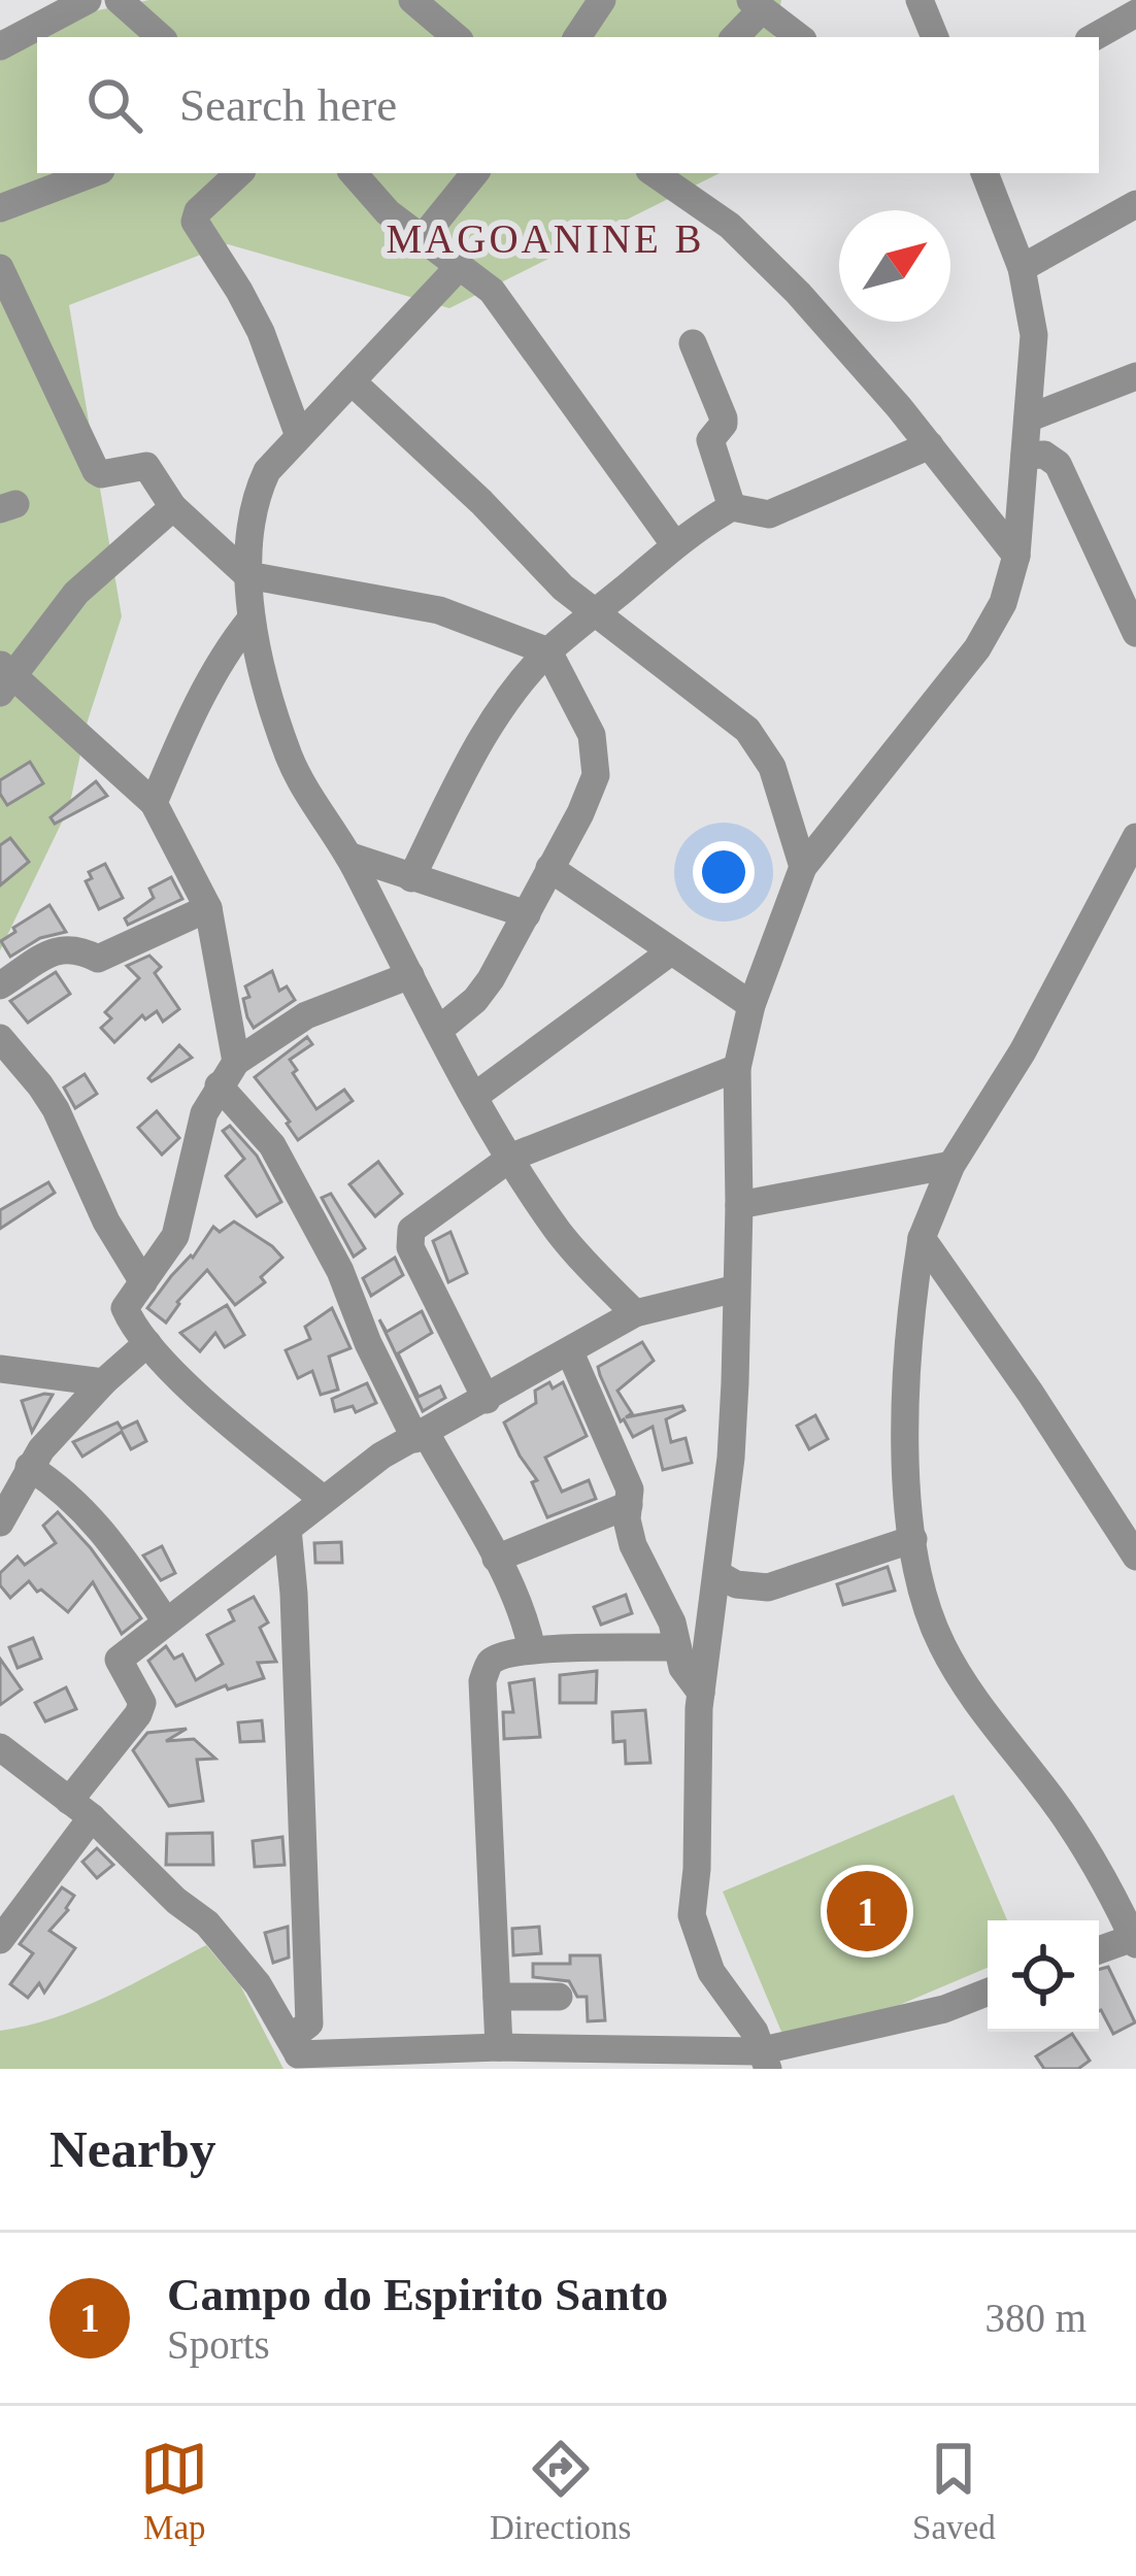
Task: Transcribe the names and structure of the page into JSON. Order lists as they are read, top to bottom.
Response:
{
  "districts": ["MAGOANINE B"],
  "north": "top right",
  "page": {
    "search": "Search here",
    "pins": "1",
    "heading": "Nearby",
    "list": [
      {
        "mark": "1",
        "name": "Campo do Espirito Santo",
        "note": "Sports",
        "value": "380 m"
      }
    ],
    "nav": ["Map", "Directions", "Saved"]
  }
}
